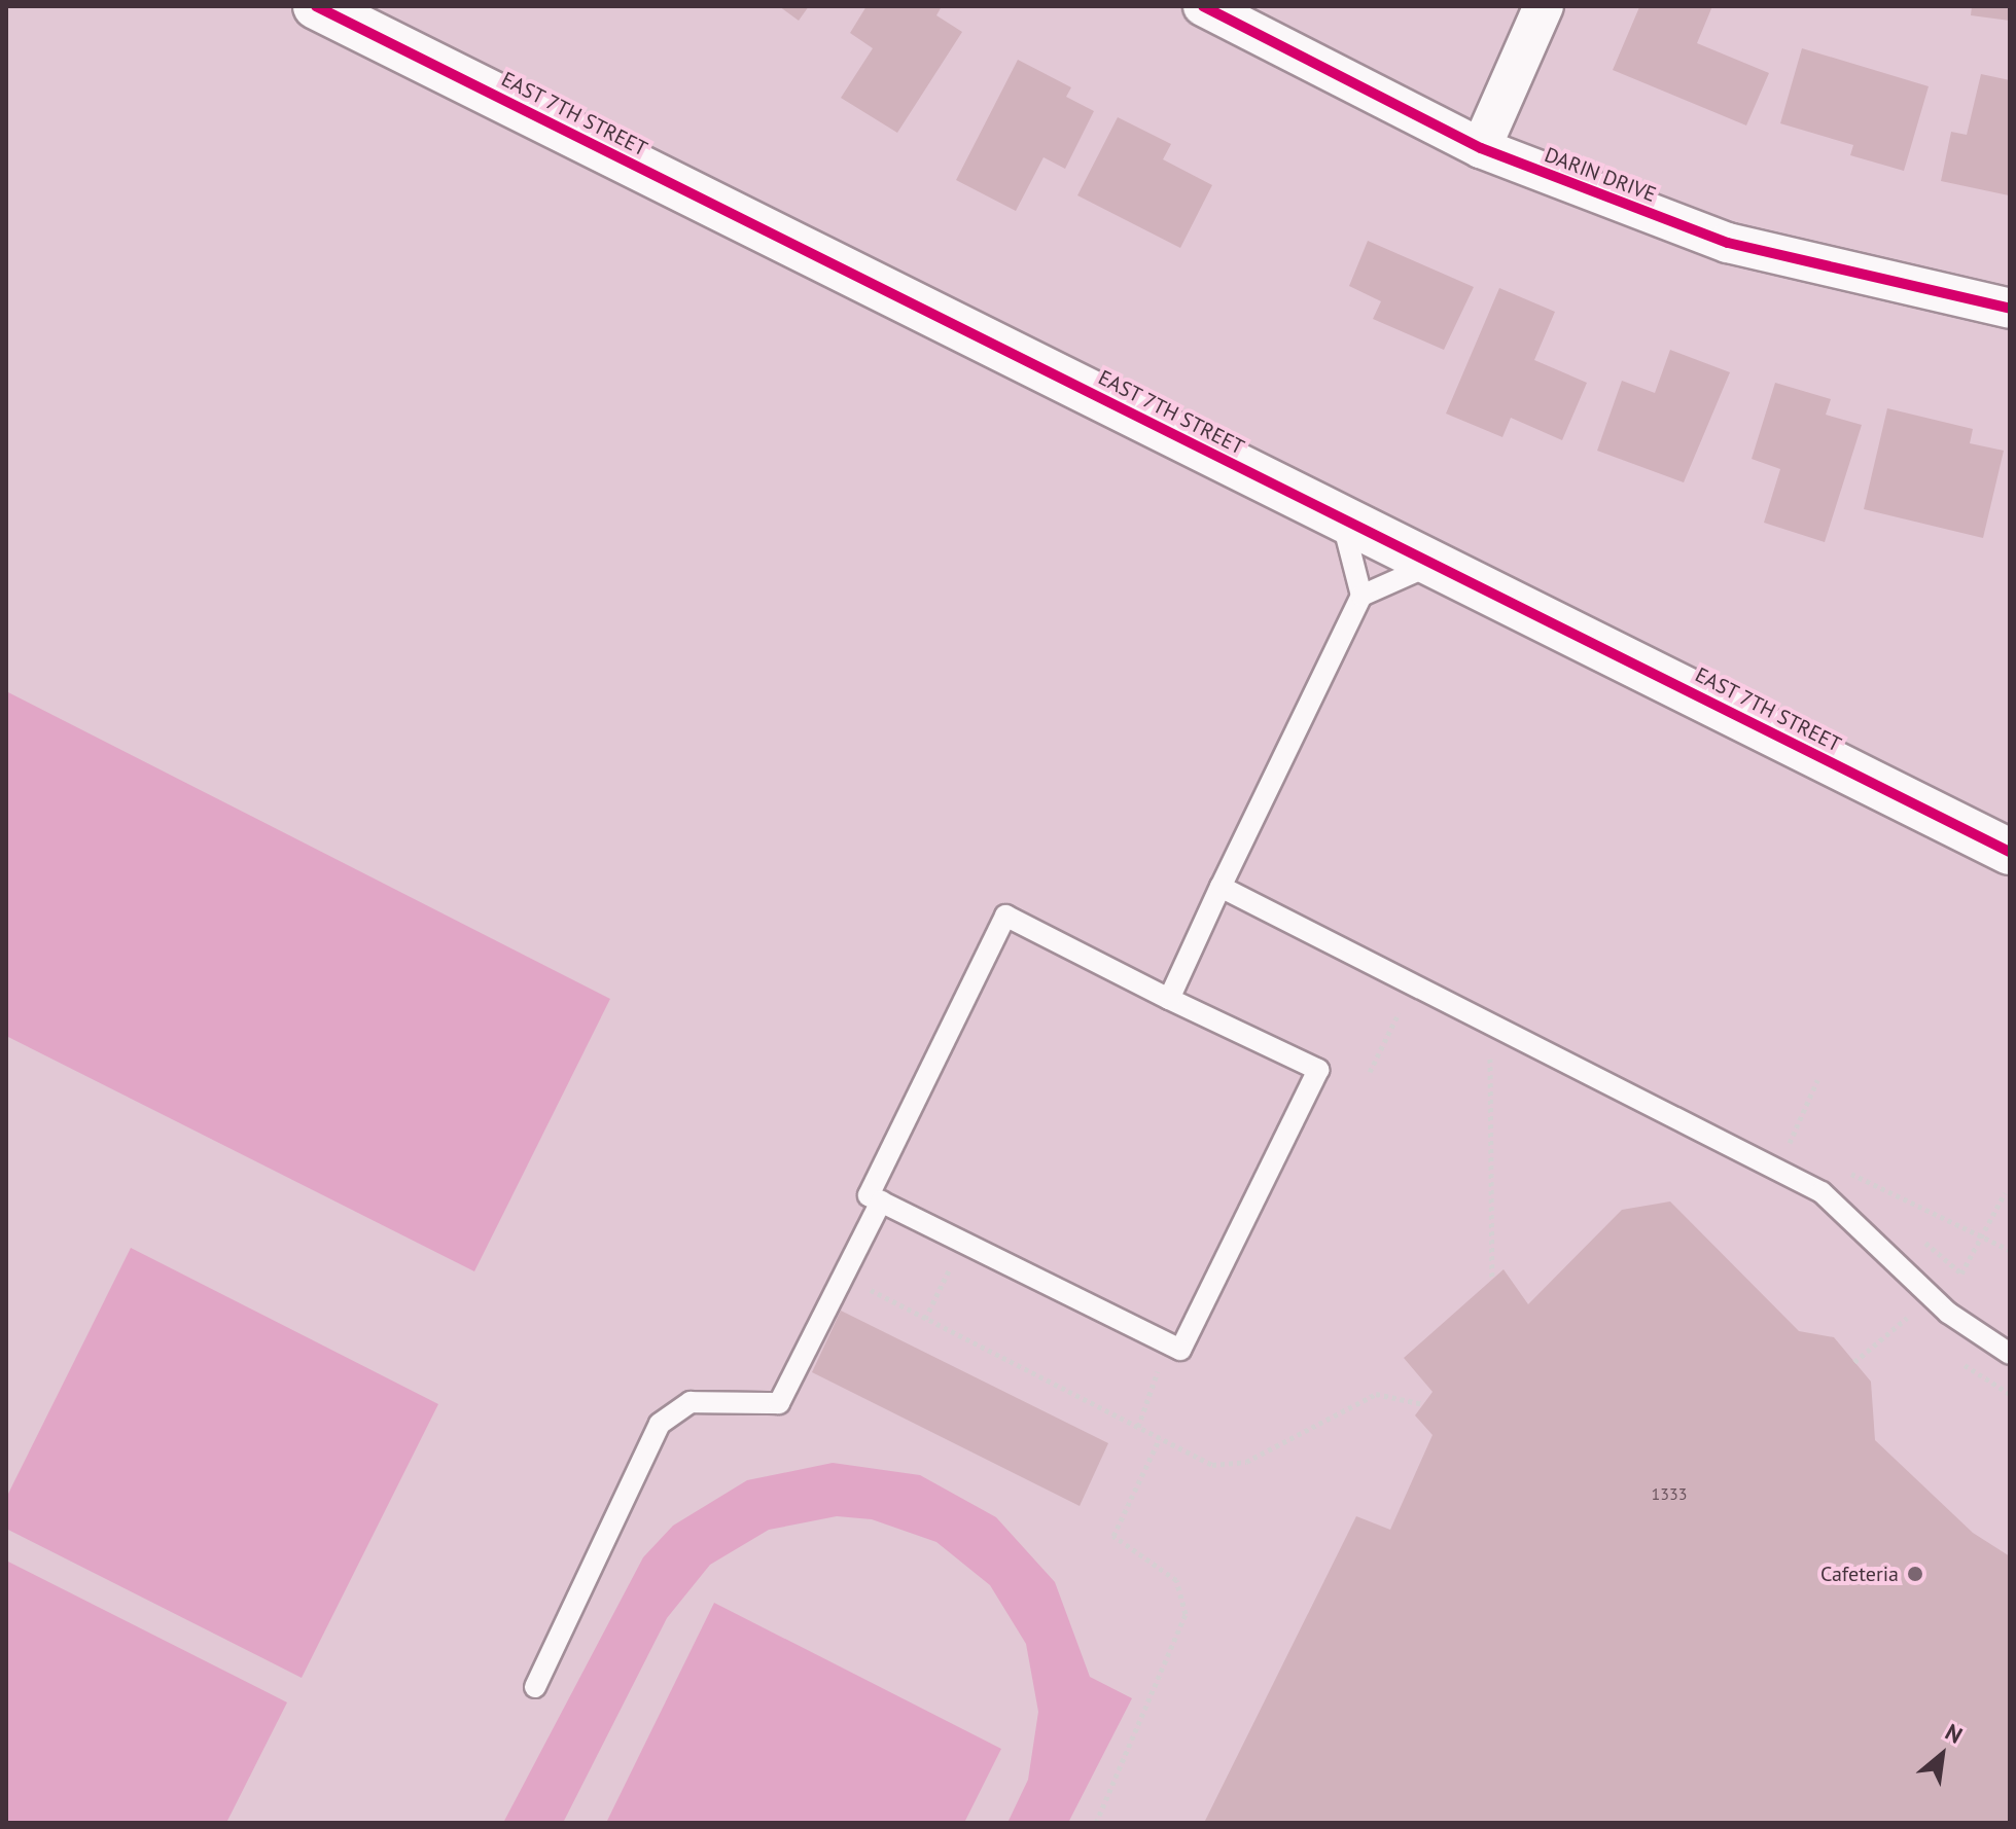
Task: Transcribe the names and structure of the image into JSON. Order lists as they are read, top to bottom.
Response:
{
  "streets": {
    "street": ["EAST 7TH STREET", "DARIN DRIVE"]
  },
  "places": ["Cafeteria"],
  "house_numbers": ["1333"],
  "north": "top right"
}
